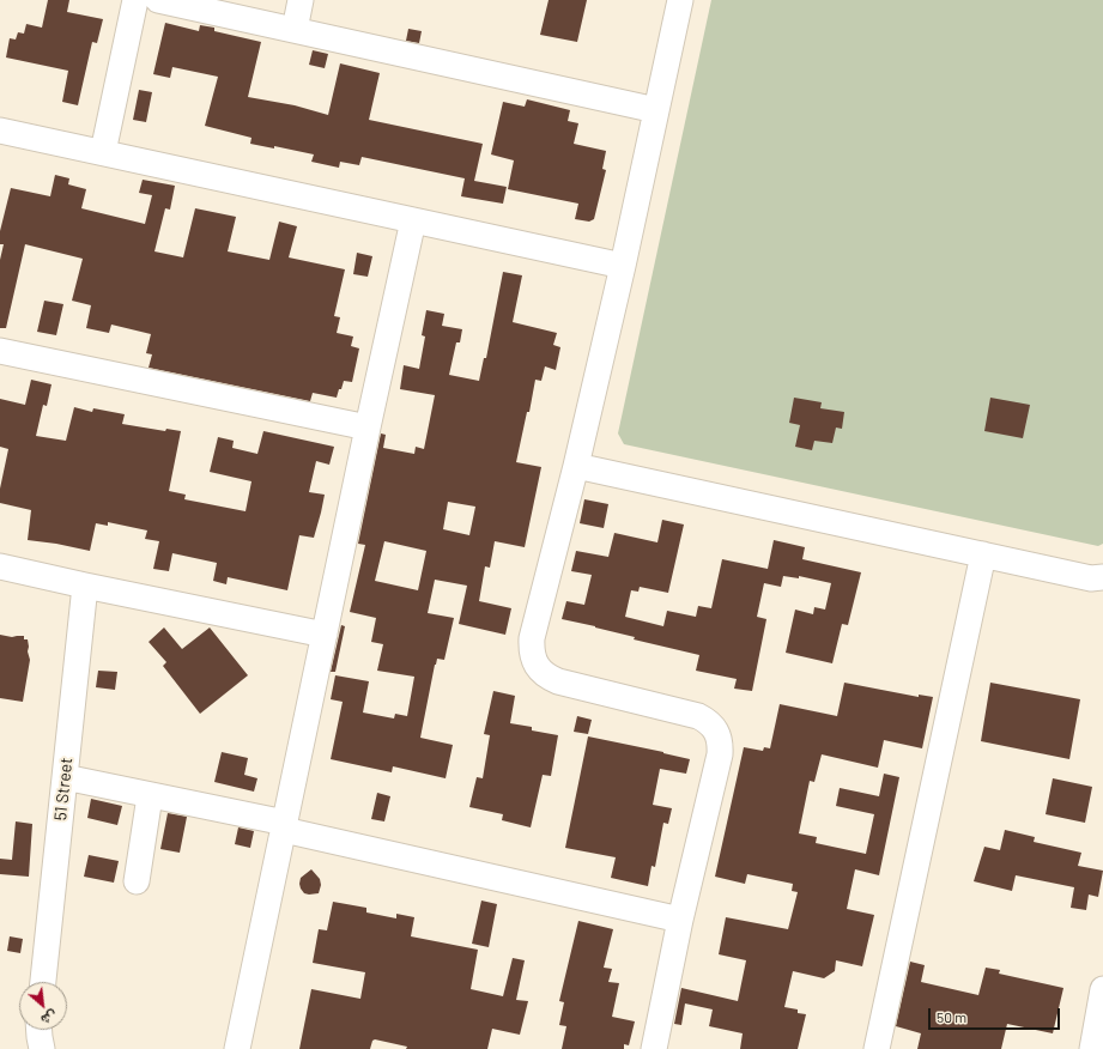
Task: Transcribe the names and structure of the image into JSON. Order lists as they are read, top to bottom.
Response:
{
  "streets": {
    "street": ["51 Street"]
  },
  "scale_bar": "50 m",
  "north": "bottom right"
}
